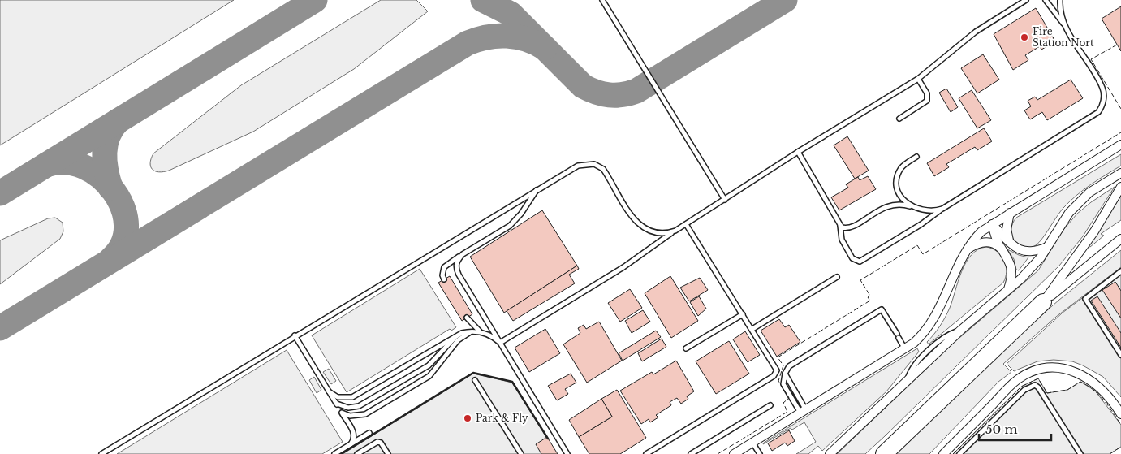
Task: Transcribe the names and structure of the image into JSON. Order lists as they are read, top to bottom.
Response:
{
  "places": ["Fire Station Nort", "Park & Fly"],
  "scale_bar": "50 m"
}
